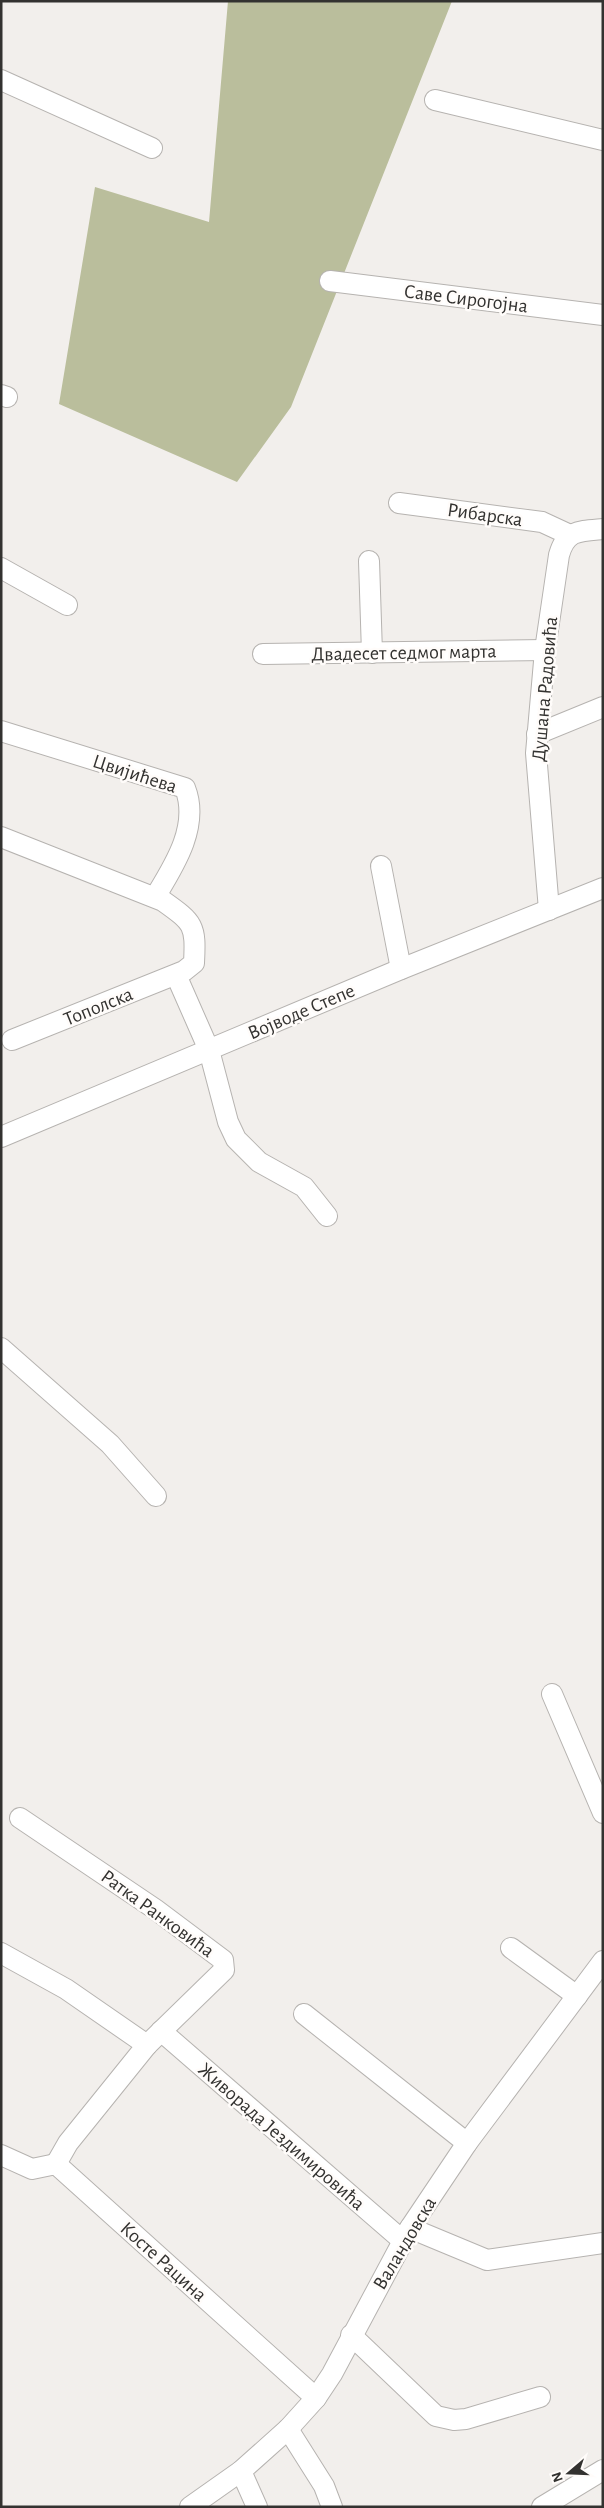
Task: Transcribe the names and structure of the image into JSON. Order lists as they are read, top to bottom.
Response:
{
  "streets": {
    "street": [
      "Саве Сирогојна",
      "Рибарска",
      "Двадесет седмог марта",
      "Душана Радовића",
      "Цвијићева",
      "Тополска",
      "Војводе Степе",
      "Ратка Ранковића",
      "Живорада Јездимировића",
      "Валандовска",
      "Косте Рацина"
    ]
  },
  "crossings": [
    ["Рибарска", "Душана Радовића"],
    ["Двадесет седмог марта", "Душана Радовића"],
    ["Душана Радовића", "Војводе Степе"],
    ["Ратка Ранковића", "Живорада Јездимировића"],
    ["Ратка Ранковића", "Косте Рацина"],
    ["Живорада Јездимировића", "Валандовска"],
    ["Валандовска", "Косте Рацина"]
  ],
  "north": "left"
}
